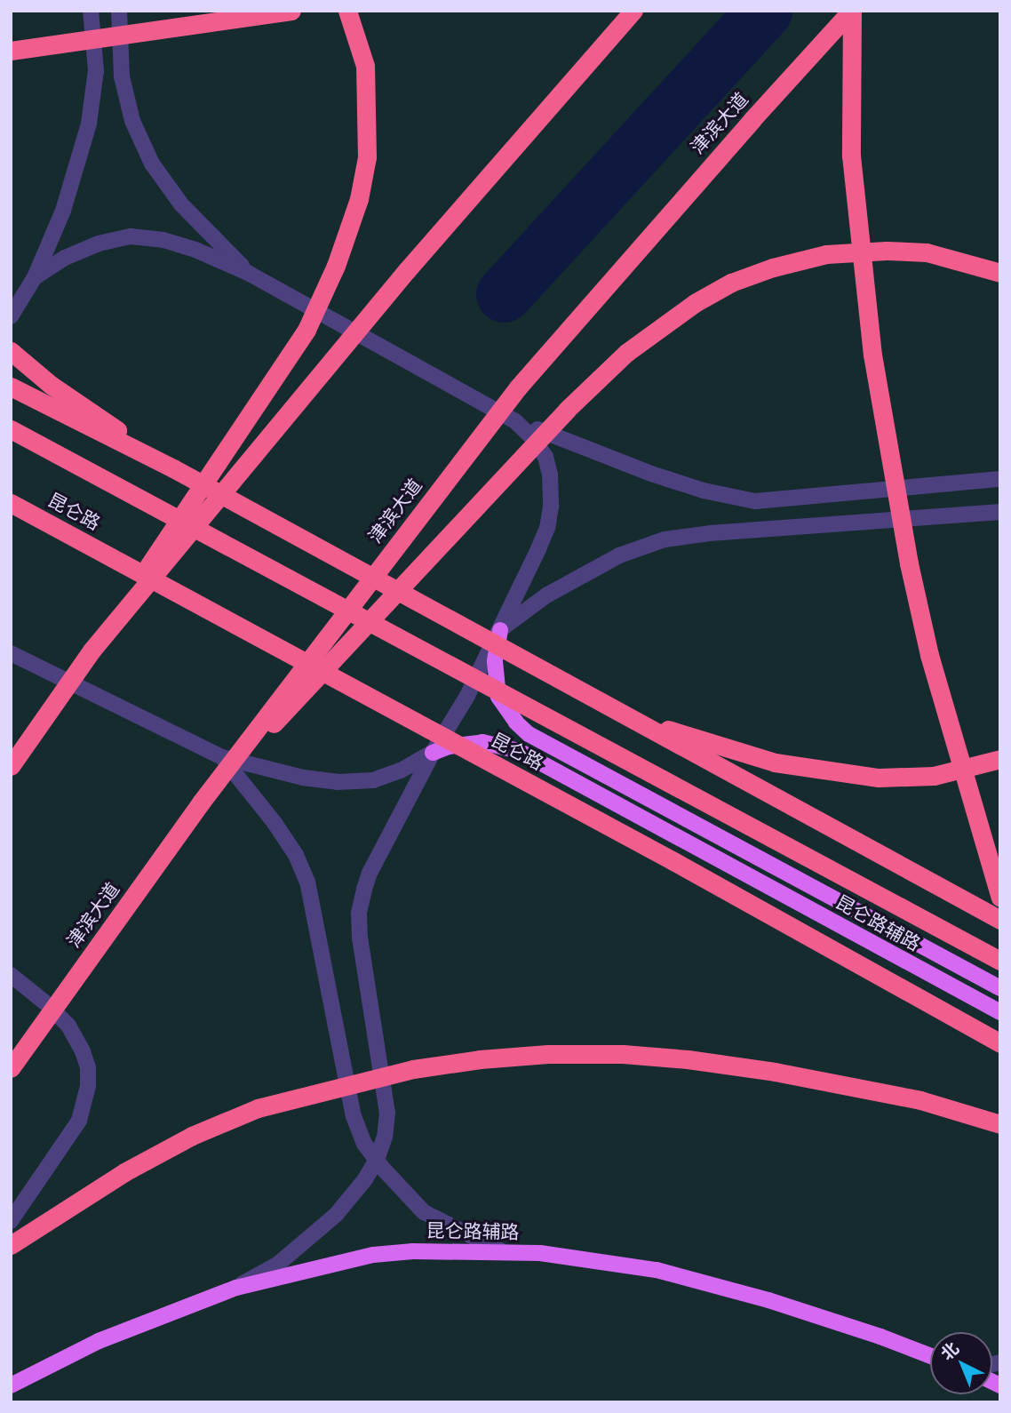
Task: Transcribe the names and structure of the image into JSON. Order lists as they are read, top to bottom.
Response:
{
  "streets": {
    "highway": ["津滨大道", "昆仑路"],
    "main road": ["昆仑路辅路"]
  },
  "north": "top left"
}
